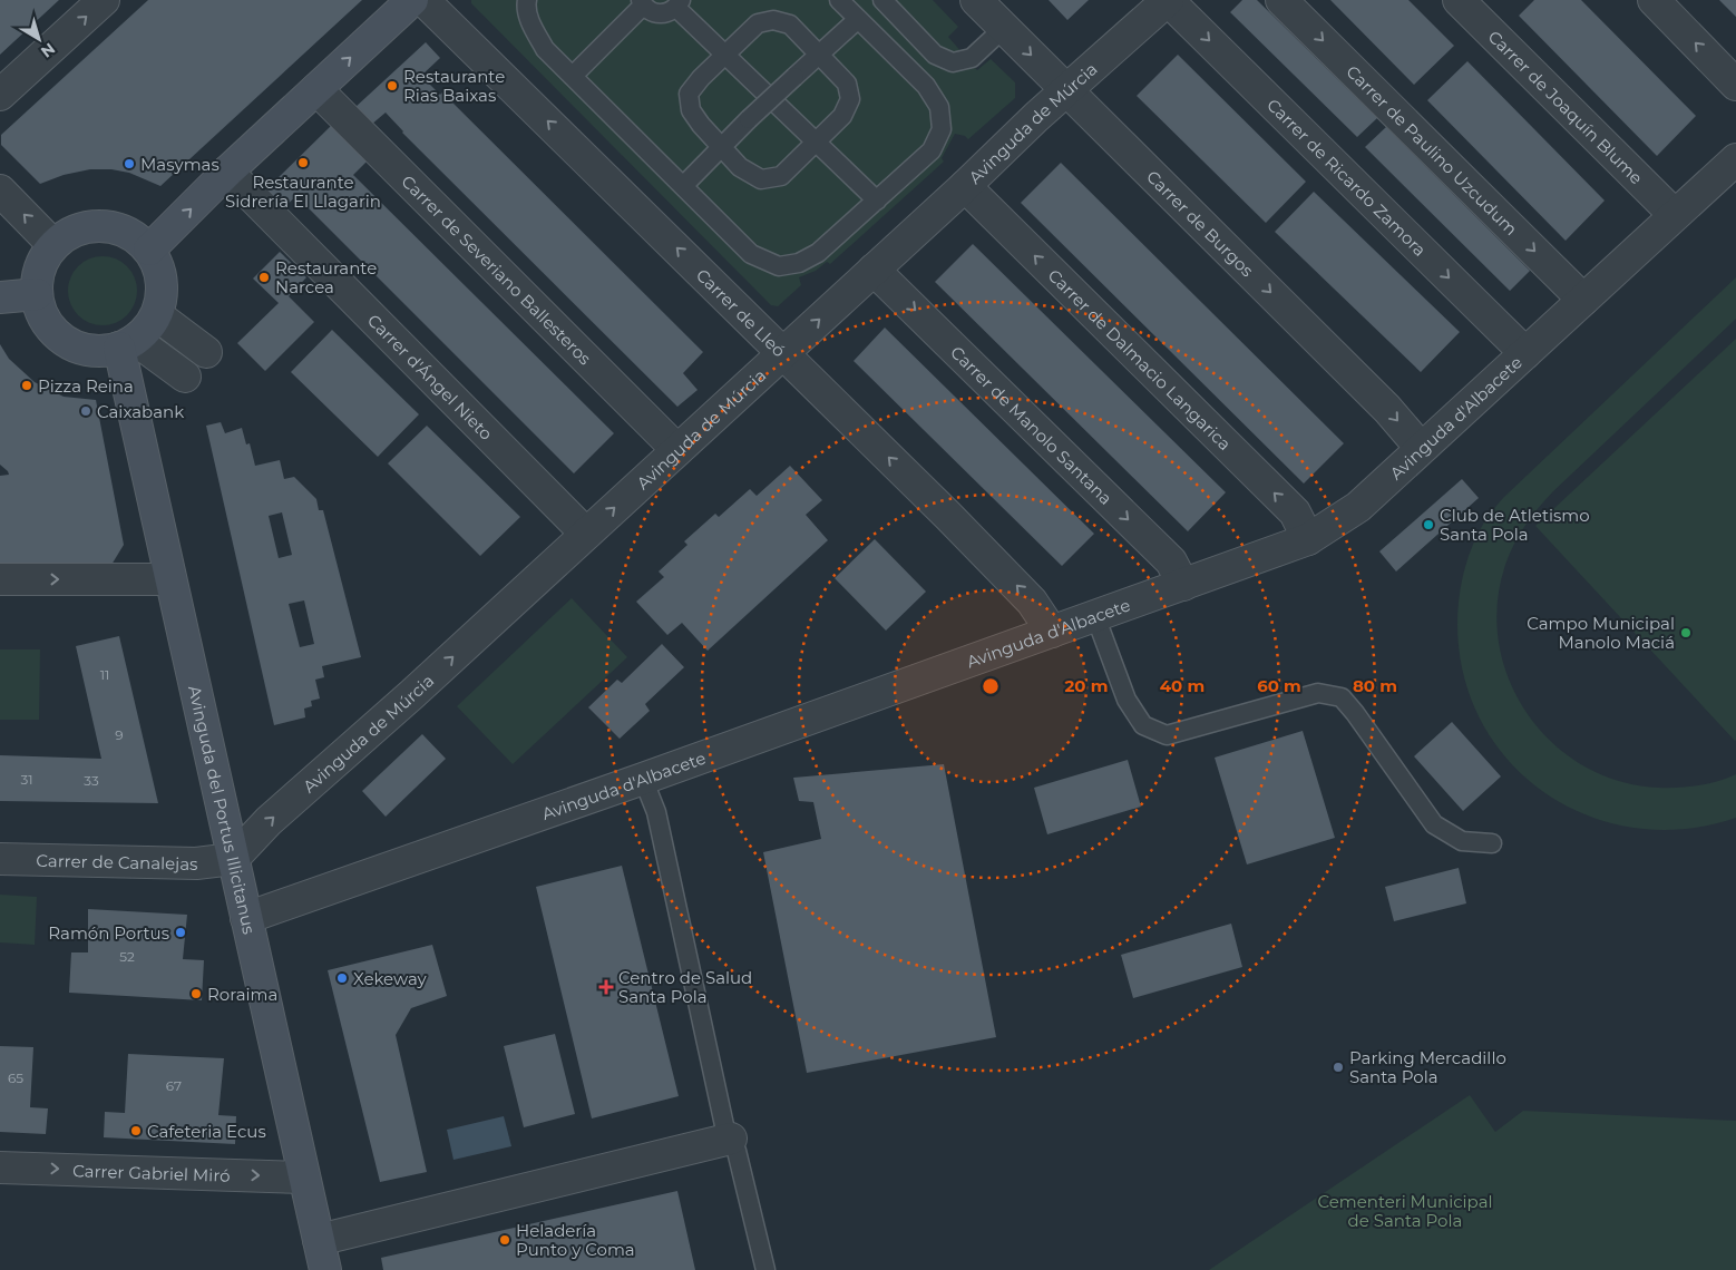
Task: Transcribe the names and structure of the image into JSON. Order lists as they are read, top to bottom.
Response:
{
  "streets": {
    "street": [
      "Carrer de Joaquín Blume",
      "Avinguda de Múrcia",
      "Carrer de Paulino Uzcudum",
      "Carrer de Ricardo Zamora",
      "Carrer de Burgos",
      "Carrer de Severiano Ballesteros",
      "Carrer de Lleó",
      "Carrer de Dalmacio Langarica",
      "Carrer d'Ángel Nieto",
      "Avinguda d'Albacete",
      "Carrer de Manolo Santana",
      "Avinguda del Portus Illicitanus",
      "Carrer de Canalejas",
      "Carrer Gabriel Miró"
    ]
  },
  "crossings": [
    ["Carrer de Joaquín Blume", "Avinguda d'Albacete"],
    ["Avinguda de Múrcia", "Carrer de Ricardo Zamora"],
    ["Avinguda de Múrcia", "Carrer de Burgos"],
    ["Avinguda de Múrcia", "Carrer de Severiano Ballesteros"],
    ["Avinguda de Múrcia", "Carrer de Lleó"],
    ["Avinguda de Múrcia", "Carrer de Dalmacio Langarica"],
    ["Avinguda de Múrcia", "Carrer d'Ángel Nieto"],
    ["Avinguda de Múrcia", "Carrer de Manolo Santana"],
    ["Avinguda de Múrcia", "Avinguda del Portus Illicitanus"],
    ["Avinguda de Múrcia", "Carrer de Canalejas"],
    ["Carrer de Paulino Uzcudum", "Avinguda d'Albacete"],
    ["Carrer de Ricardo Zamora", "Avinguda d'Albacete"],
    ["Carrer de Burgos", "Avinguda d'Albacete"],
    ["Carrer de Lleó", "Avinguda d'Albacete"],
    ["Carrer de Dalmacio Langarica", "Avinguda d'Albacete"],
    ["Avinguda d'Albacete", "Carrer de Manolo Santana"],
    ["Avinguda d'Albacete", "Avinguda del Portus Illicitanus"],
    ["Avinguda del Portus Illicitanus", "Carrer de Canalejas"],
    ["Avinguda del Portus Illicitanus", "Carrer Gabriel Miró"]
  ],
  "one_way": [
    "Avinguda de Múrcia",
    "Carrer de Paulino Uzcudum",
    "Carrer de Ricardo Zamora",
    "Carrer de Burgos",
    "Carrer de Lleó",
    "Carrer de Dalmacio Langarica",
    "Carrer de Manolo Santana",
    "Carrer Gabriel Miró"
  ],
  "parks": ["Cementeri Municipal de Santa Pola"],
  "places": {
    "other": [
      "Restaurante Rias Baixas",
      "Restaurante Sidrería El Llagarin",
      "Masymas",
      "Restaurante Narcea",
      "Pizza Reina",
      "Caixabank",
      "Club de Atletismo Santa Pola",
      "Campo Municipal Manolo Maciá",
      "Ramón Portus",
      "Xekeway",
      "Roraima",
      "Parking Mercadillo Santa Pola",
      "Cafeteria Ecus",
      "Heladería Punto y Coma"
    ],
    "health": ["Centro de Salud Santa Pola"]
  },
  "house_numbers": [
    "11",
    "9",
    "31",
    "33",
    "52",
    "65",
    "67"
  ],
  "north": "bottom right",
  "rings": [
    "20 m",
    "40 m",
    "60 m",
    "80 m"
  ]
}
